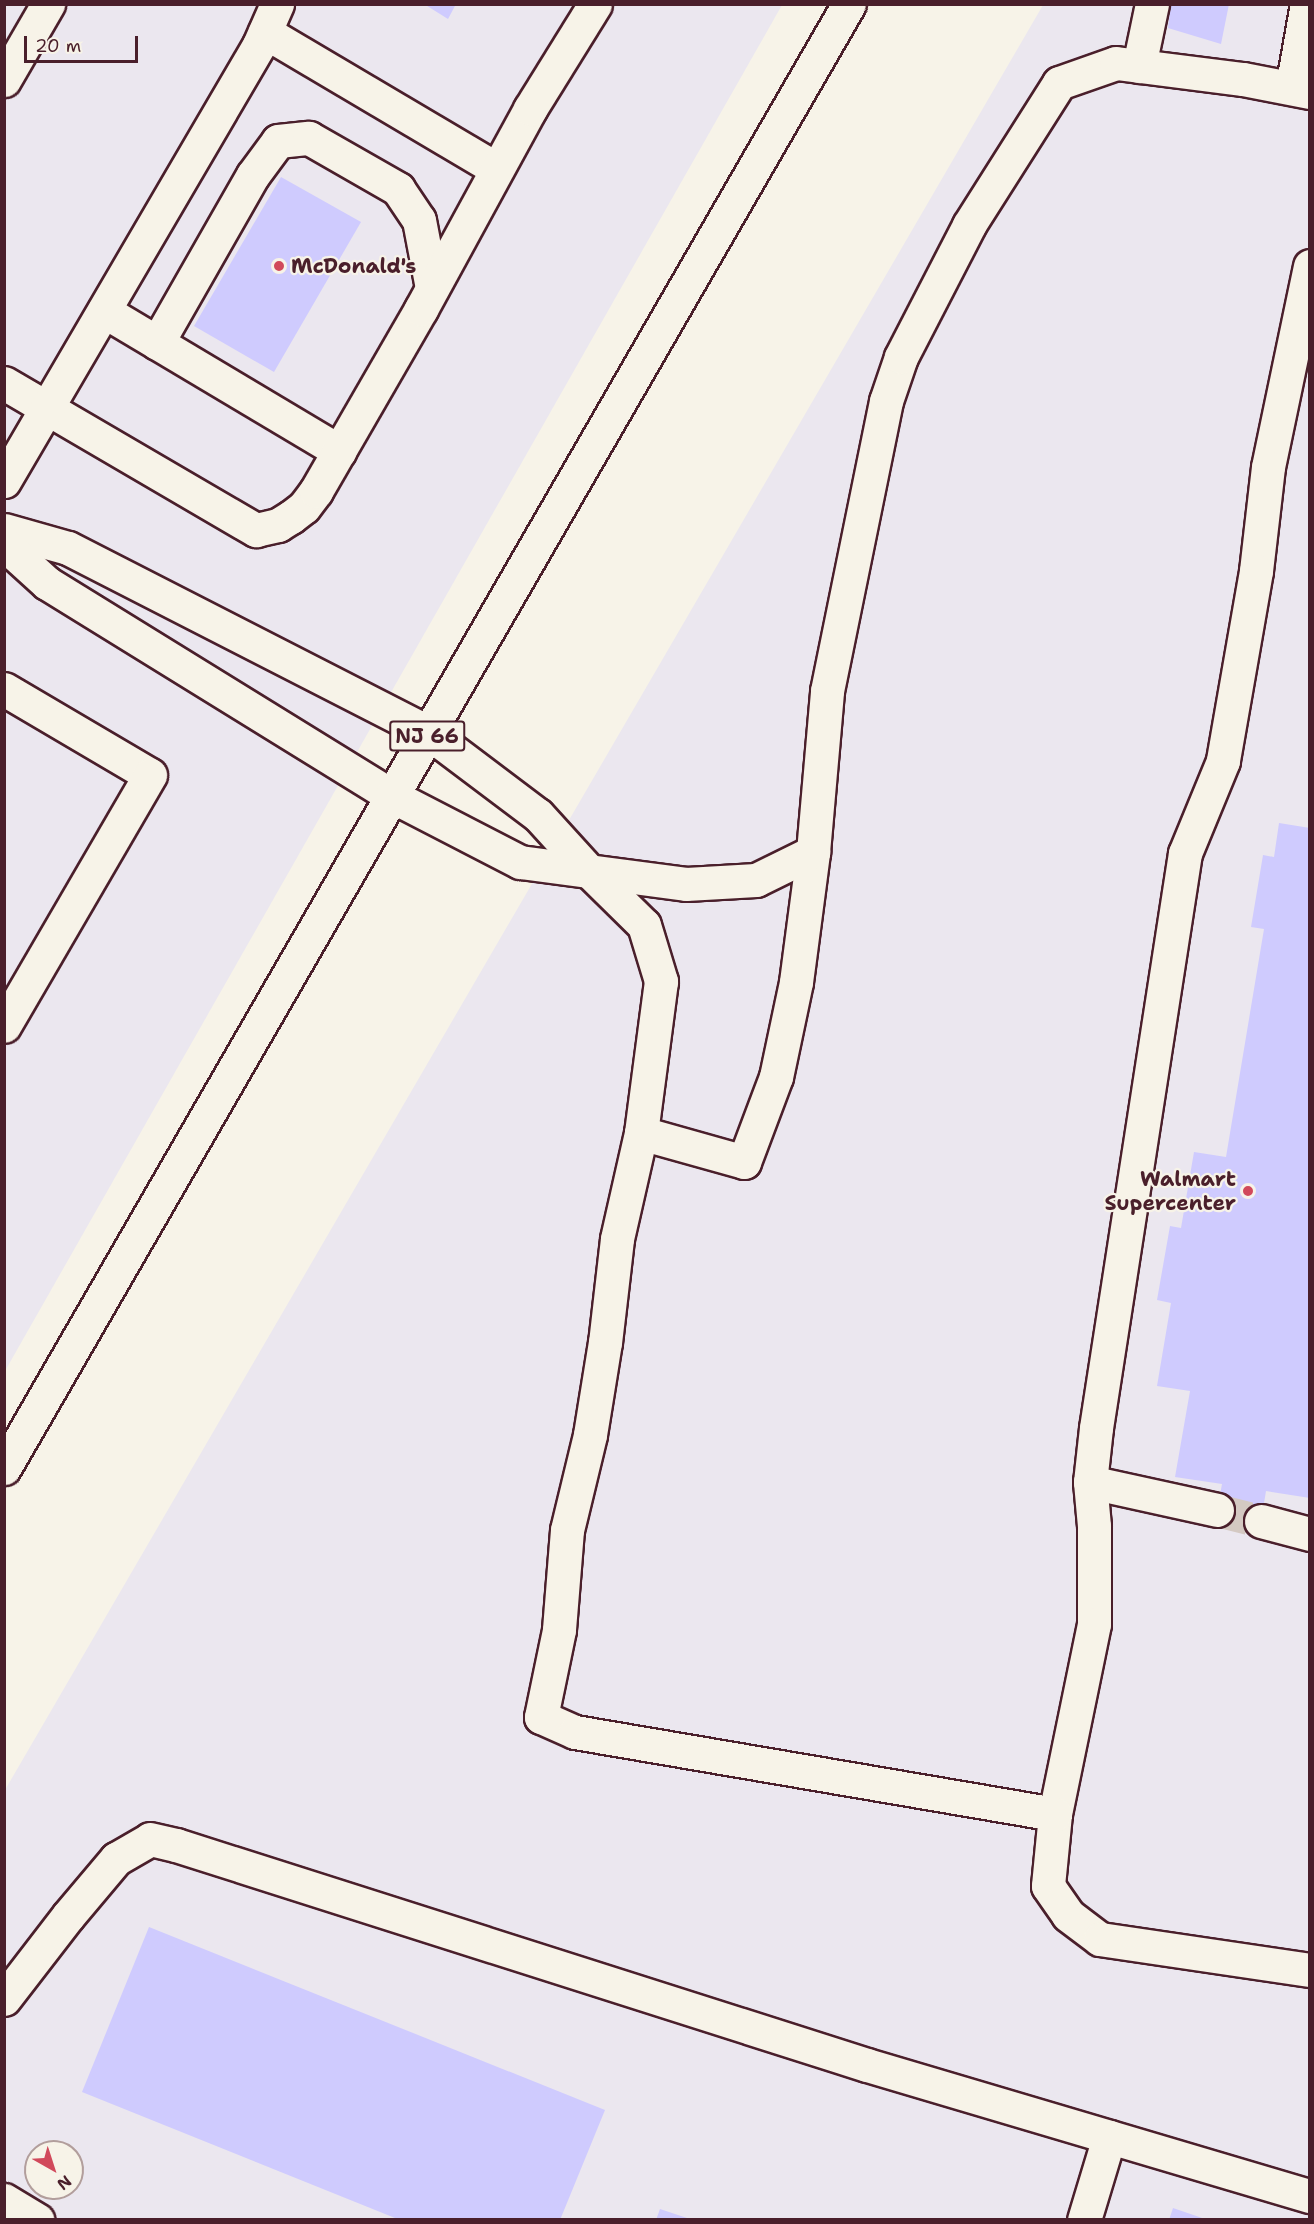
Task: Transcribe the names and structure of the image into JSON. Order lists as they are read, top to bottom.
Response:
{
  "streets": {
    "main road": ["NJ 66"]
  },
  "places": ["McDonald's", "Walmart Supercenter"],
  "scale_bar": "20 m",
  "north": "bottom right"
}
